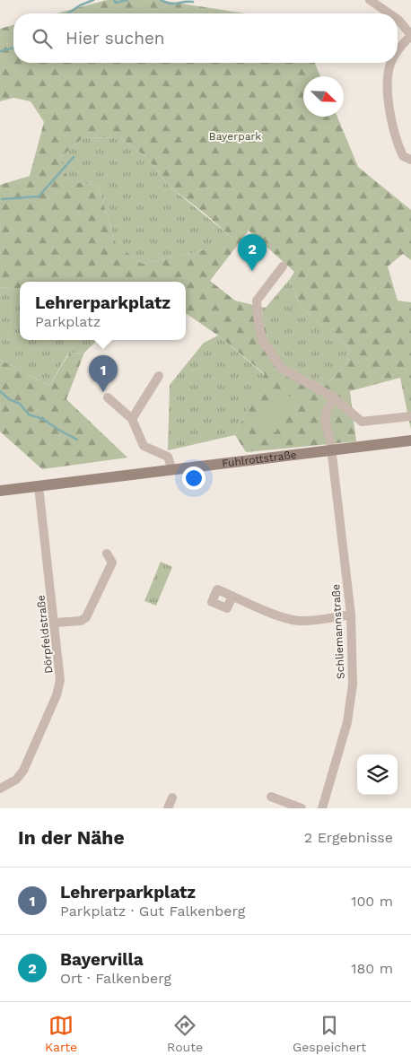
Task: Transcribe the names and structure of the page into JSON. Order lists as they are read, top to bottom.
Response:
{
  "streets": {
    "street": ["Fuhlrottstraße", "Schliemannstraße", "Dörpfeldstraße"]
  },
  "crossings": [
    ["Fuhlrottstraße", "Schliemannstraße"],
    ["Fuhlrottstraße", "Dörpfeldstraße"]
  ],
  "parks": ["Bayerpark"],
  "north": "bottom right",
  "page": {
    "search": "Hier suchen",
    "pins": ["2", "1"],
    "popup": ["Lehrerparkplatz", "Parkplatz"],
    "heading": ["In der Nähe", "2 Ergebnisse"],
    "list": [
      {
        "mark": "1",
        "name": "Lehrerparkplatz",
        "note": "Parkplatz · Gut Falkenberg",
        "value": "100 m"
      },
      {
        "mark": "2",
        "name": "Bayervilla",
        "note": "Ort · Falkenberg",
        "value": "180 m"
      }
    ],
    "nav": ["Karte", "Route", "Gespeichert"]
  }
}
